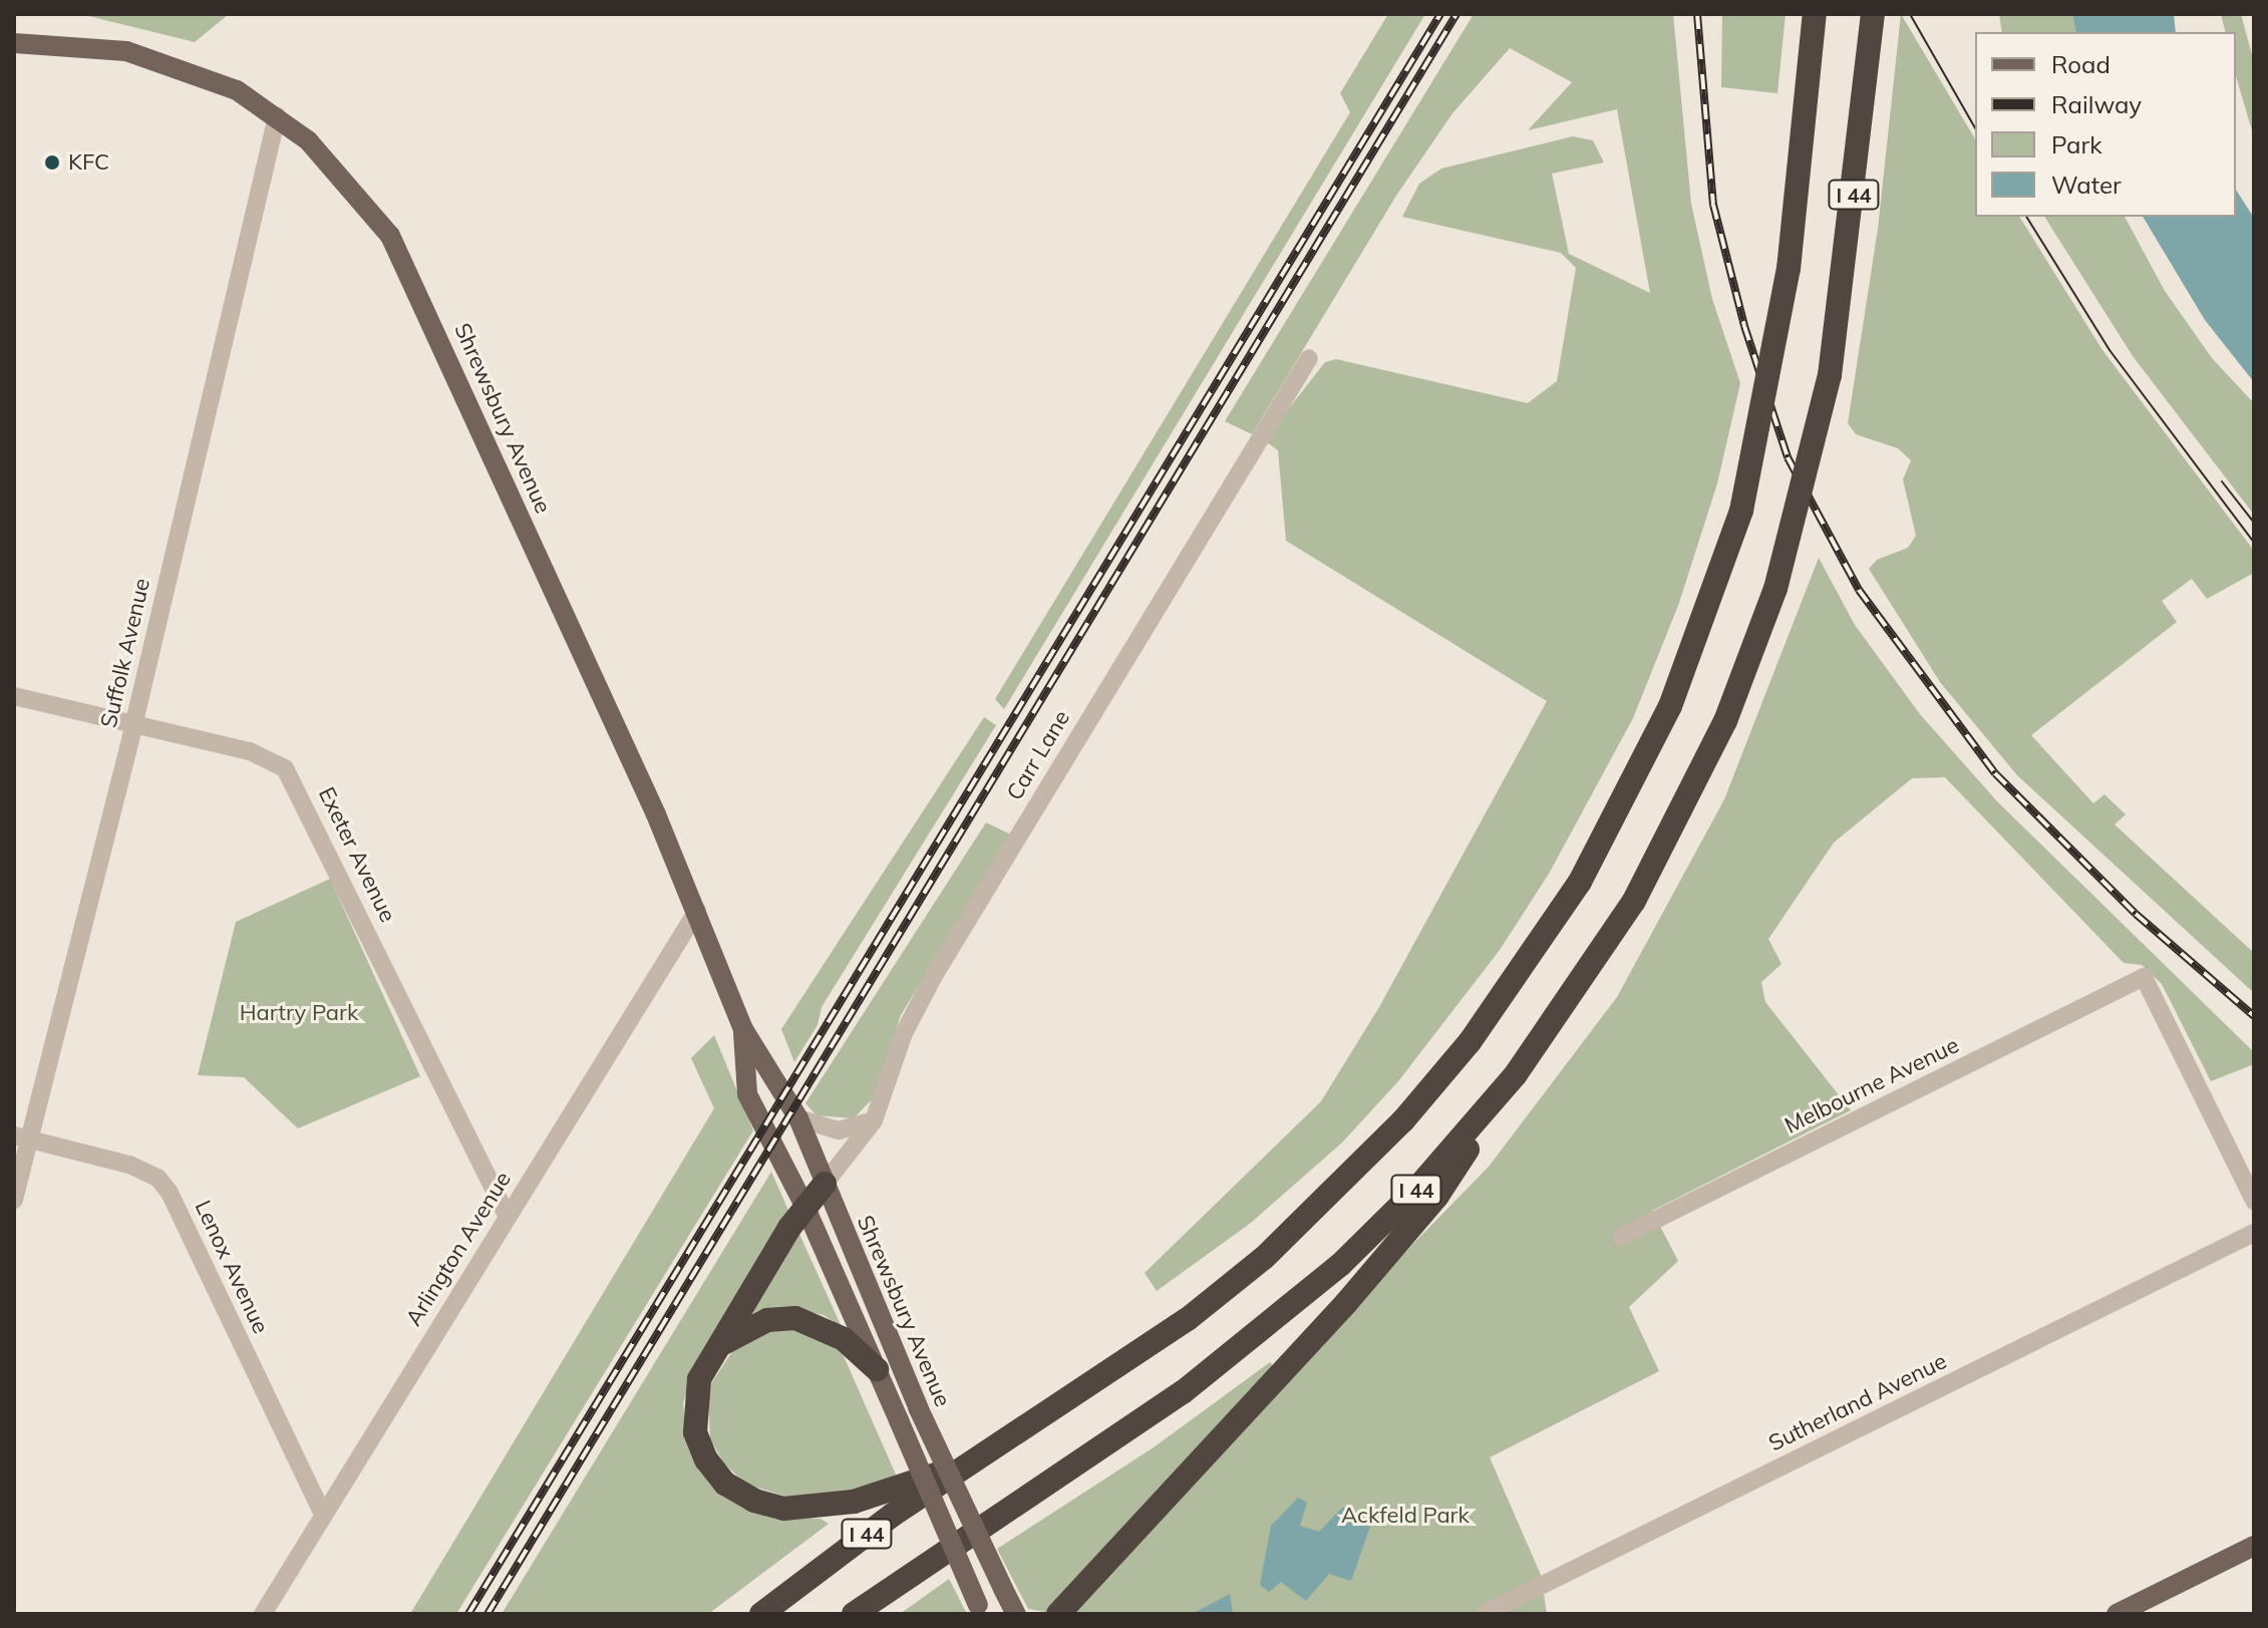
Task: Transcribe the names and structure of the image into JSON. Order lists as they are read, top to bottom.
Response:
{
  "streets": {
    "highway": ["I 44"],
    "main road": ["Shrewsbury Avenue"],
    "street": [
      "Suffolk Avenue",
      "Carr Lane",
      "Exeter Avenue",
      "Melbourne Avenue",
      "Arlington Avenue",
      "Lenox Avenue",
      "Sutherland Avenue"
    ]
  },
  "crossings": [
    ["Shrewsbury Avenue", "Suffolk Avenue"],
    ["Shrewsbury Avenue", "Carr Lane"],
    ["Shrewsbury Avenue", "Arlington Avenue"],
    ["Suffolk Avenue", "Exeter Avenue"],
    ["Suffolk Avenue", "Lenox Avenue"],
    ["Exeter Avenue", "Arlington Avenue"],
    ["Arlington Avenue", "Lenox Avenue"]
  ],
  "parks": ["Hartry Park", "Ackfeld Park"],
  "places": ["KFC"],
  "legend": [
    "Road",
    "Railway",
    "Park",
    "Water"
  ]
}
